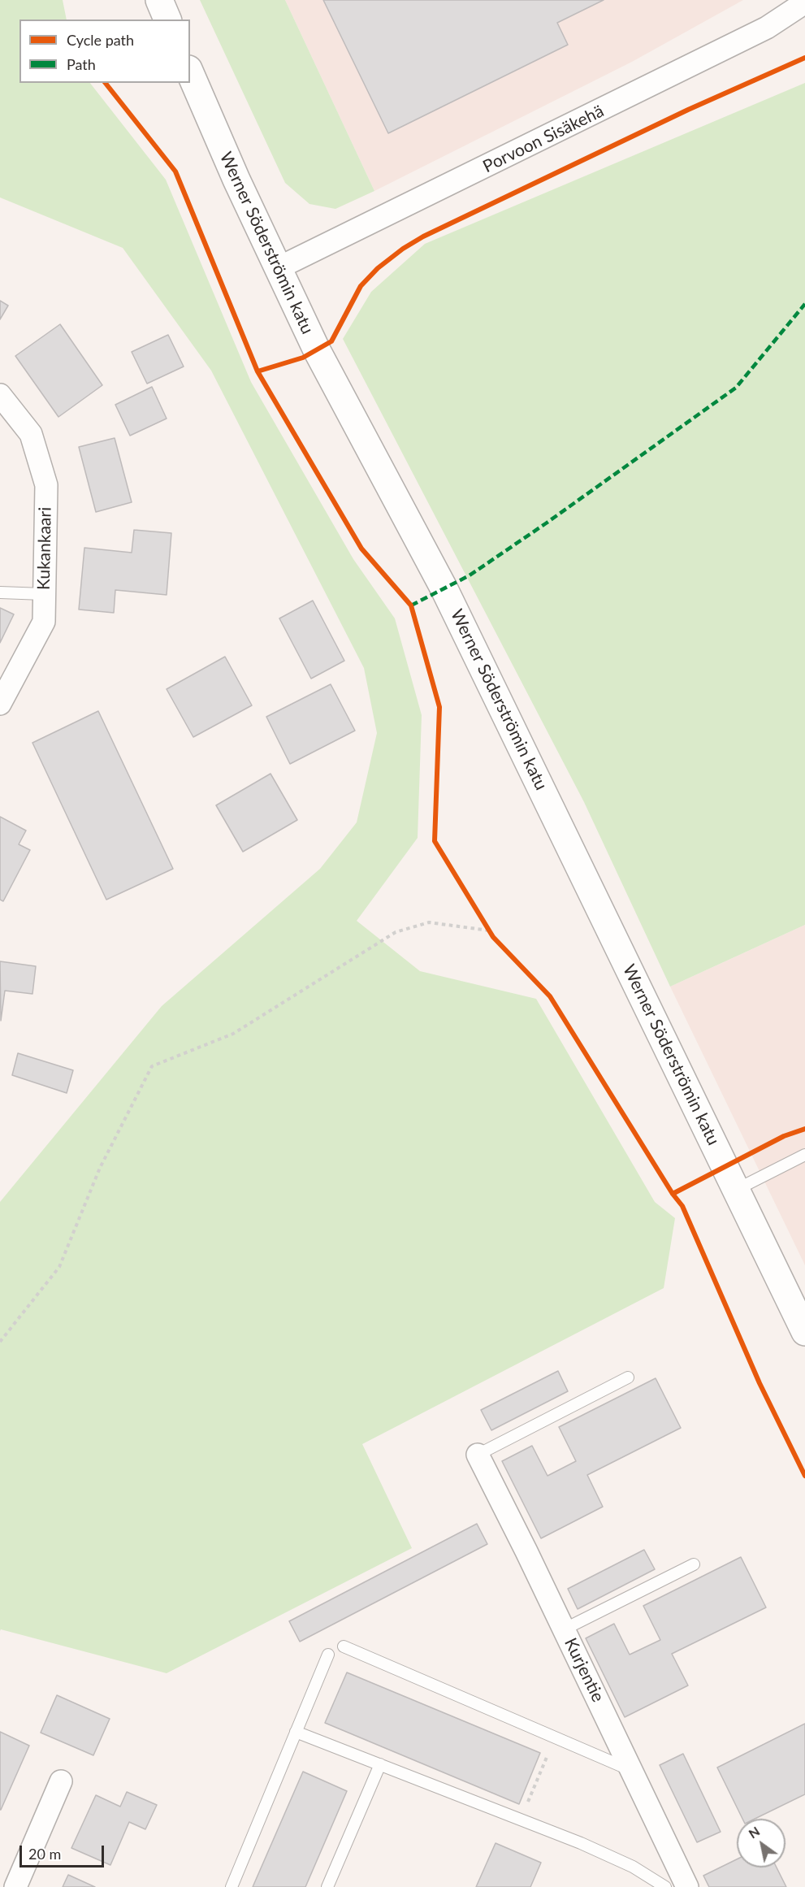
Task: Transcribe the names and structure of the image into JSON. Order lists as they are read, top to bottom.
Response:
{
  "streets": {
    "street": [
      "Porvoon Sisäkehä",
      "Werner Söderströmin katu",
      "Kukankaari",
      "Kurjentie"
    ]
  },
  "crossings": [
    ["Porvoon Sisäkehä", "Werner Söderströmin katu"]
  ],
  "legend": ["Cycle path", "Path"],
  "scale_bar": "20 m",
  "north": "top left"
}
